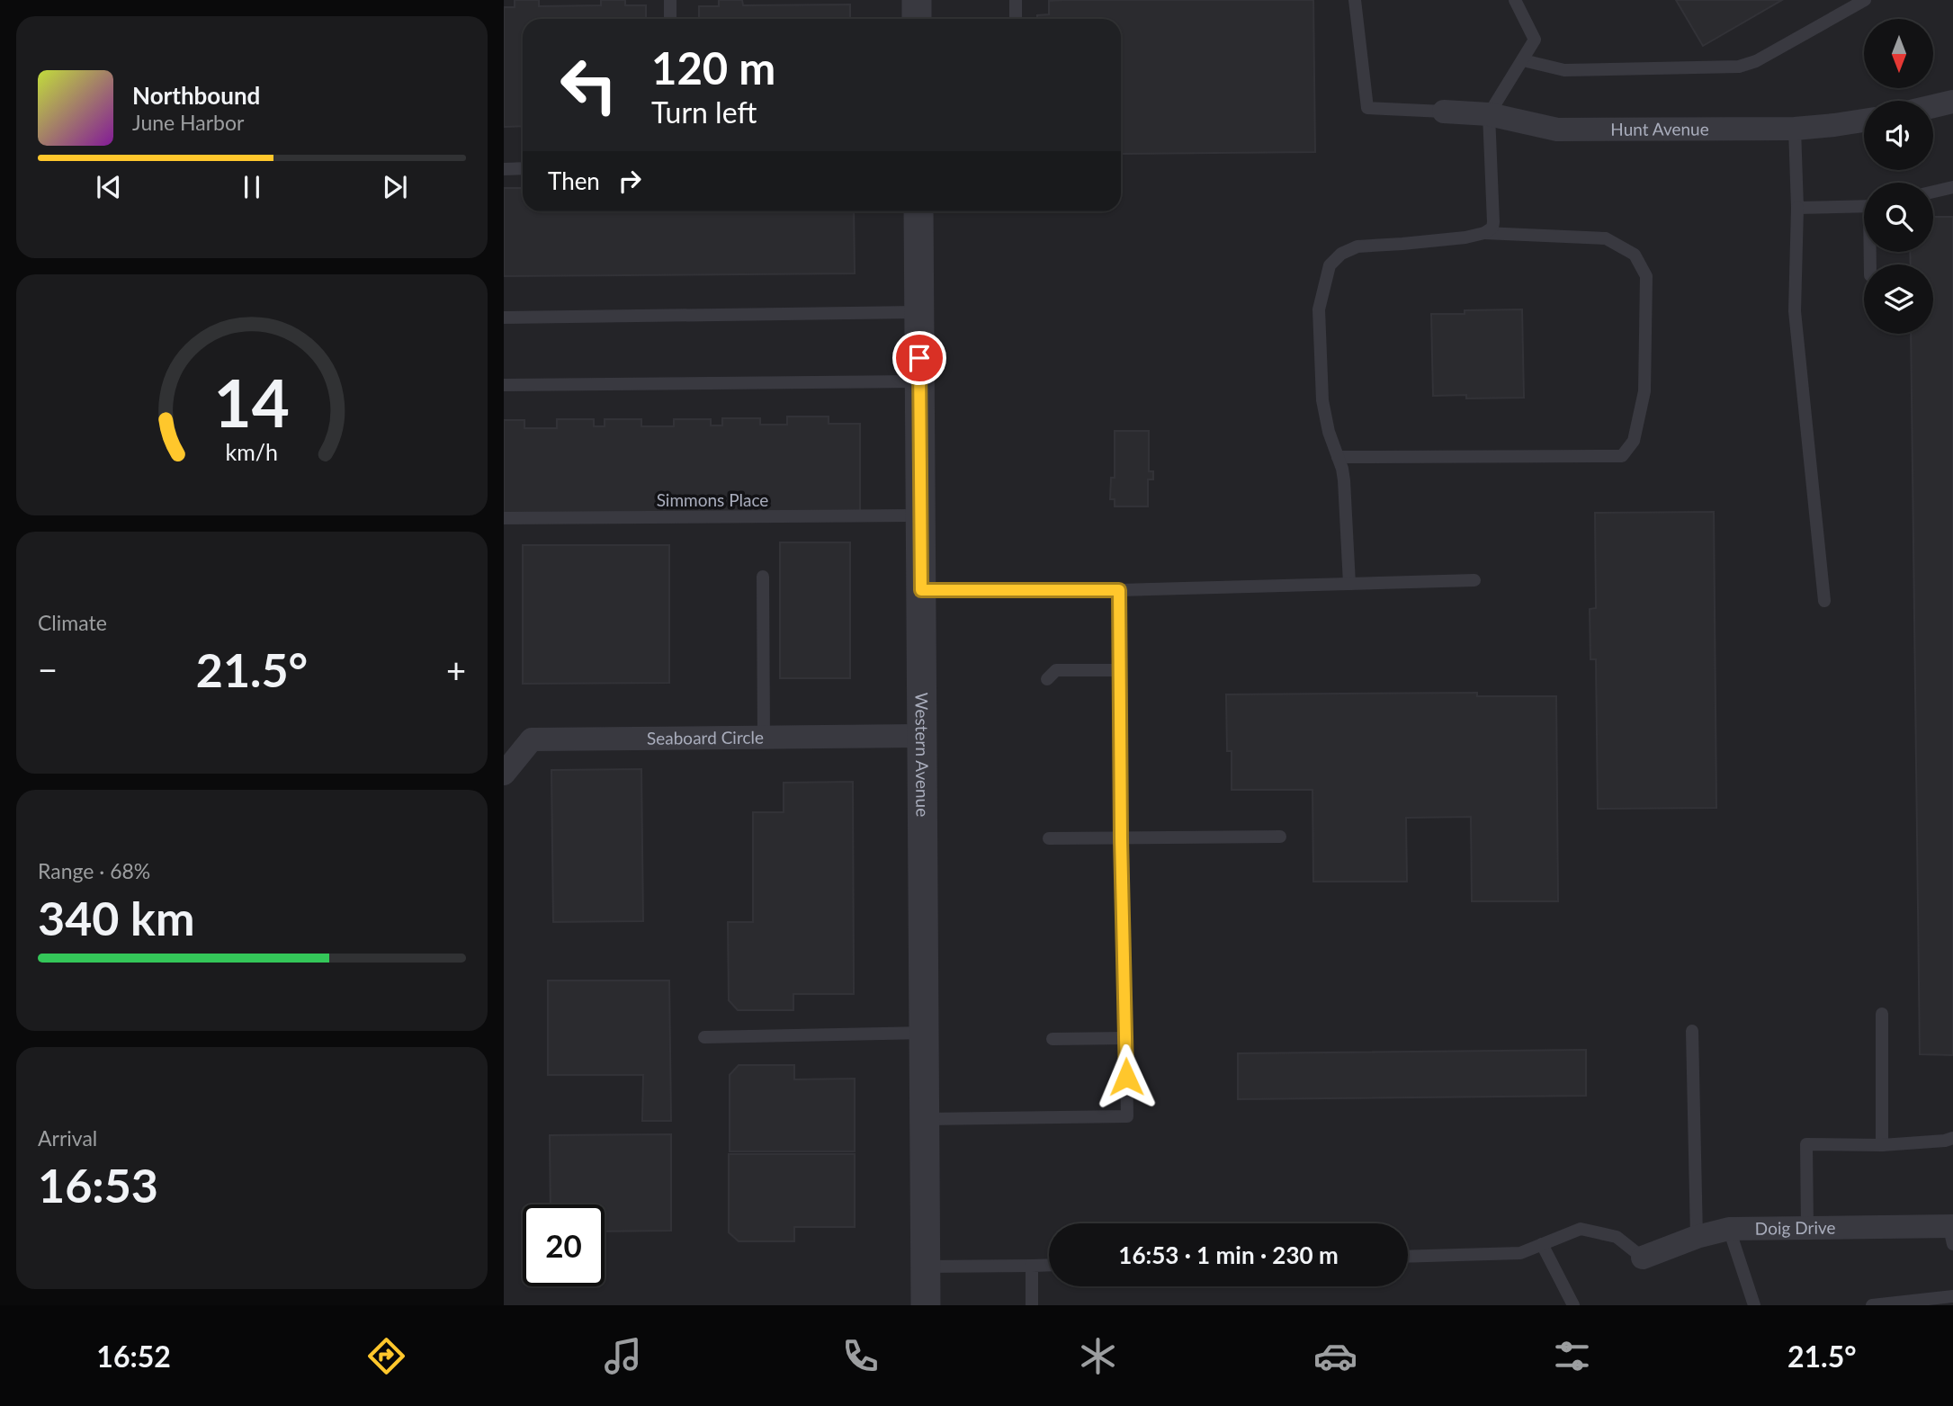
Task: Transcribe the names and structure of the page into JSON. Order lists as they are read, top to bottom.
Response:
{
  "streets": {
    "street": [
      "Hunt Avenue",
      "Seaboard Circle",
      "Western Avenue",
      "Doig Drive"
    ],
    "lane": ["Simmons Place"]
  },
  "crossings": [
    ["Simmons Place", "Western Avenue"],
    ["Seaboard Circle", "Western Avenue"]
  ],
  "north": "bottom",
  "page": {
    "turn": ["120 m", "Turn left"],
    "song": ["Northbound", "June Harbor"],
    "then": "Then",
    "tile": [
      "Climate",
      ["Range · 68%", "340 km"],
      ["Arrival", "16:53"]
    ],
    "heat": ["−", "21.5°", "+"],
    "limit": "20",
    "trip": "16:53 · 1 min · 230 m",
    "tabs": ["16:52", "21.5°"],
    "gauge": ["14", "km/h"]
  }
}
